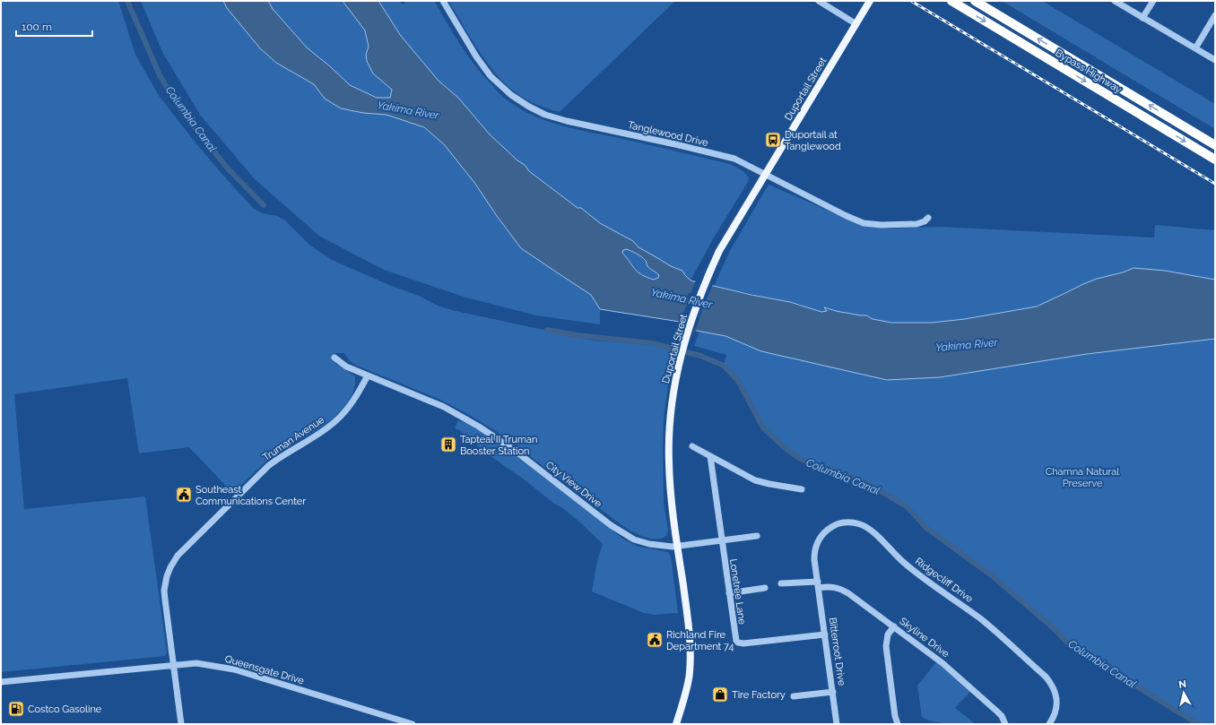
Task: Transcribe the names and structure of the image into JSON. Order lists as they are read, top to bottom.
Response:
{
  "streets": {
    "highway": ["Bypass Highway"],
    "main road": ["Duportail Street"],
    "street": [
      "Tanglewood Drive",
      "Truman Avenue",
      "City View Drive",
      "Ridgecliff Drive",
      "Lonetree Lane",
      "Skyline Drive",
      "Bitterroot Drive",
      "Queensgate Drive"
    ]
  },
  "crossings": [
    ["Duportail Street", "Tanglewood Drive"],
    ["Duportail Street", "City View Drive"],
    ["Truman Avenue", "City View Drive"],
    ["Truman Avenue", "Queensgate Drive"],
    ["City View Drive", "Lonetree Lane"],
    ["Ridgecliff Drive", "Skyline Drive"],
    ["Ridgecliff Drive", "Bitterroot Drive"],
    ["Lonetree Lane", "Bitterroot Drive"],
    ["Skyline Drive", "Bitterroot Drive"]
  ],
  "water": ["Yakima River", "Columbia Canal"],
  "parks": ["Chamna Natural Preserve"],
  "places": {
    "bus stop": ["Duportail at Tanglewood"],
    "building": ["Tapteal II Truman Booster Station"],
    "public building": ["Southeast Communications Center", "Richland Fire Department 74"],
    "shop": ["Tire Factory"],
    "fuel station": ["Costco Gasoline"]
  },
  "scale_bar": "100 m",
  "north": "top"
}
